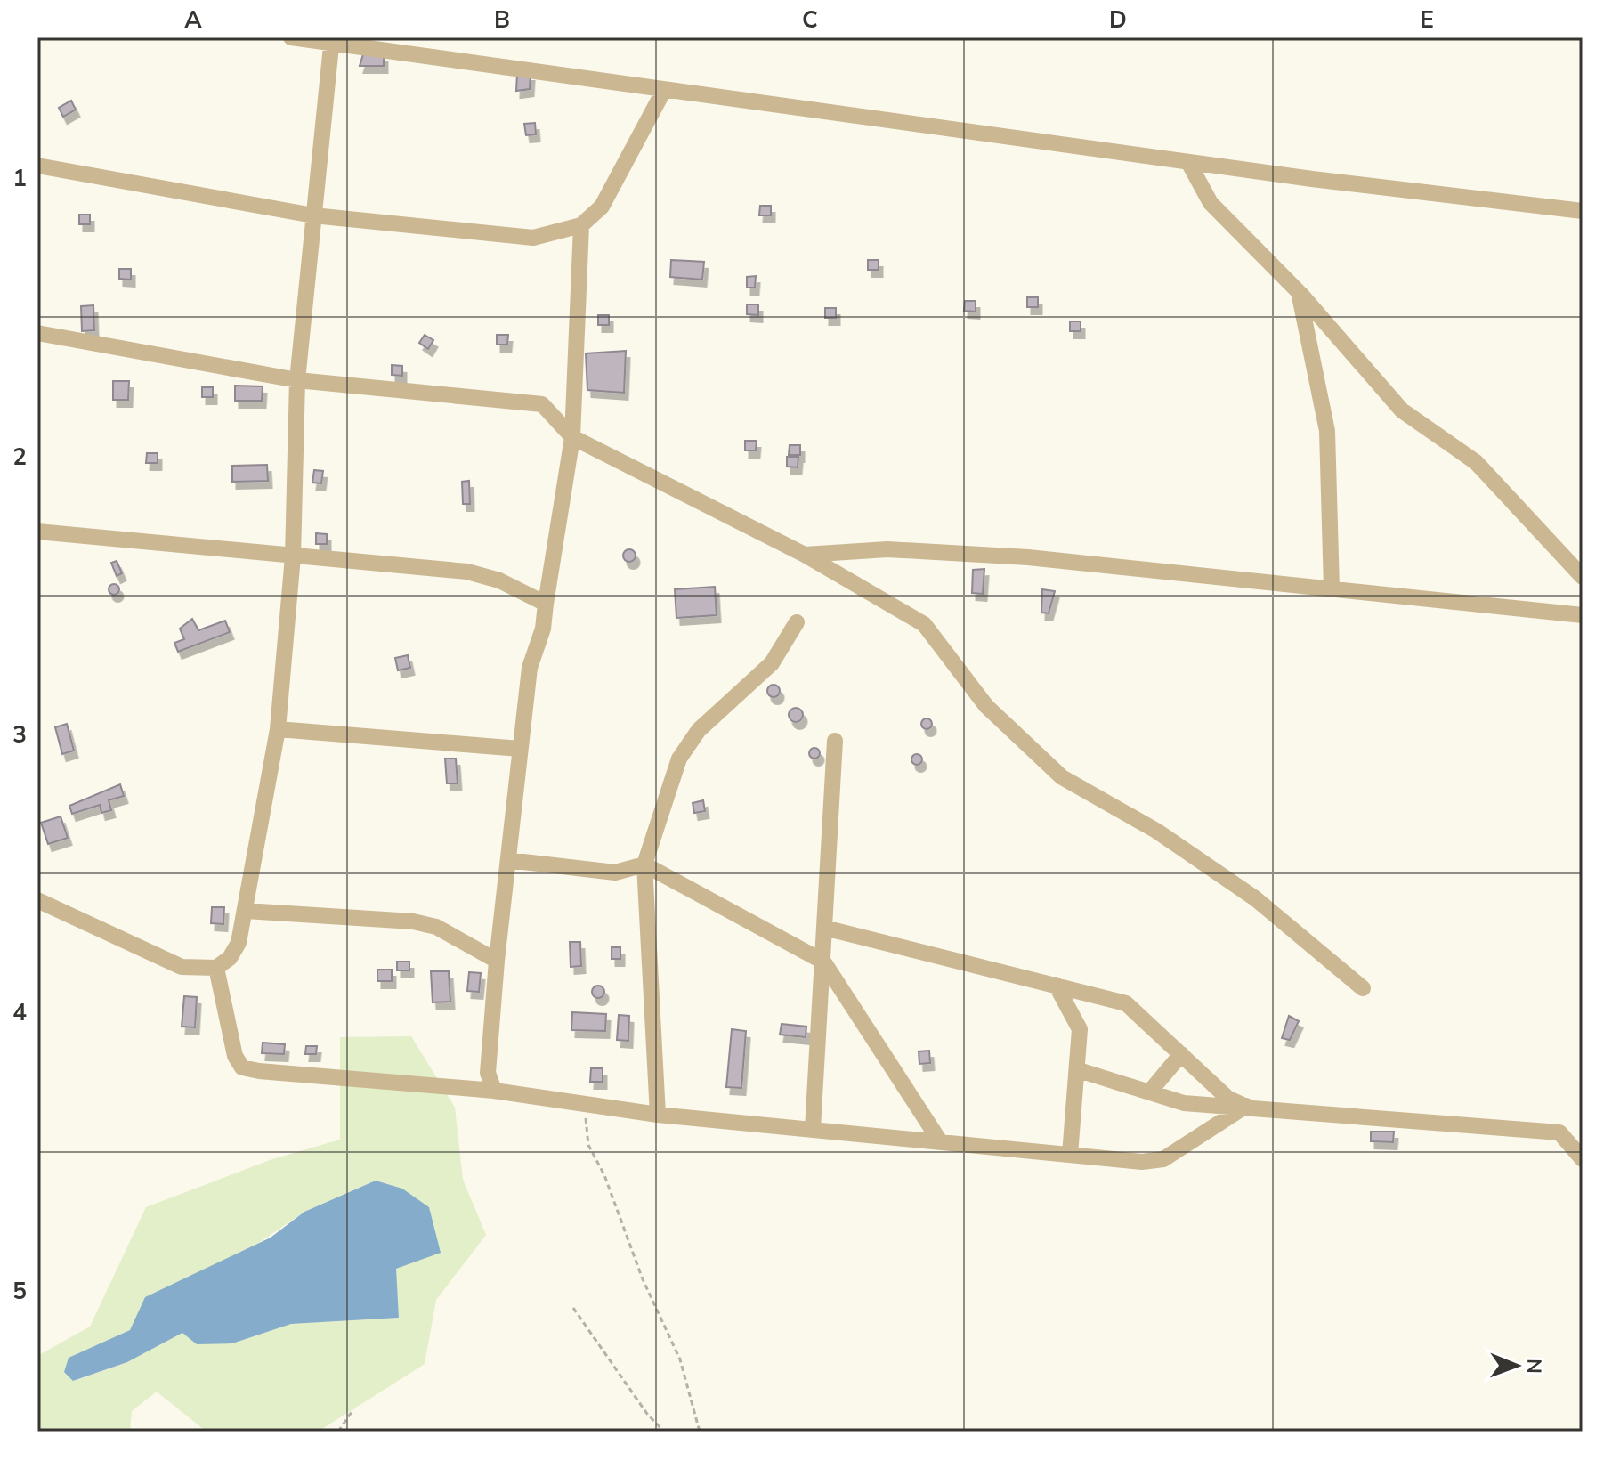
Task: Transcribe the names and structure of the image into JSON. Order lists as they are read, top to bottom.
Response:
{
  "north": "right",
  "grid": {
    "columns": [
      "A",
      "B",
      "C",
      "D",
      "E"
    ],
    "rows": [
      "1",
      "2",
      "3",
      "4",
      "5"
    ]
  }
}
